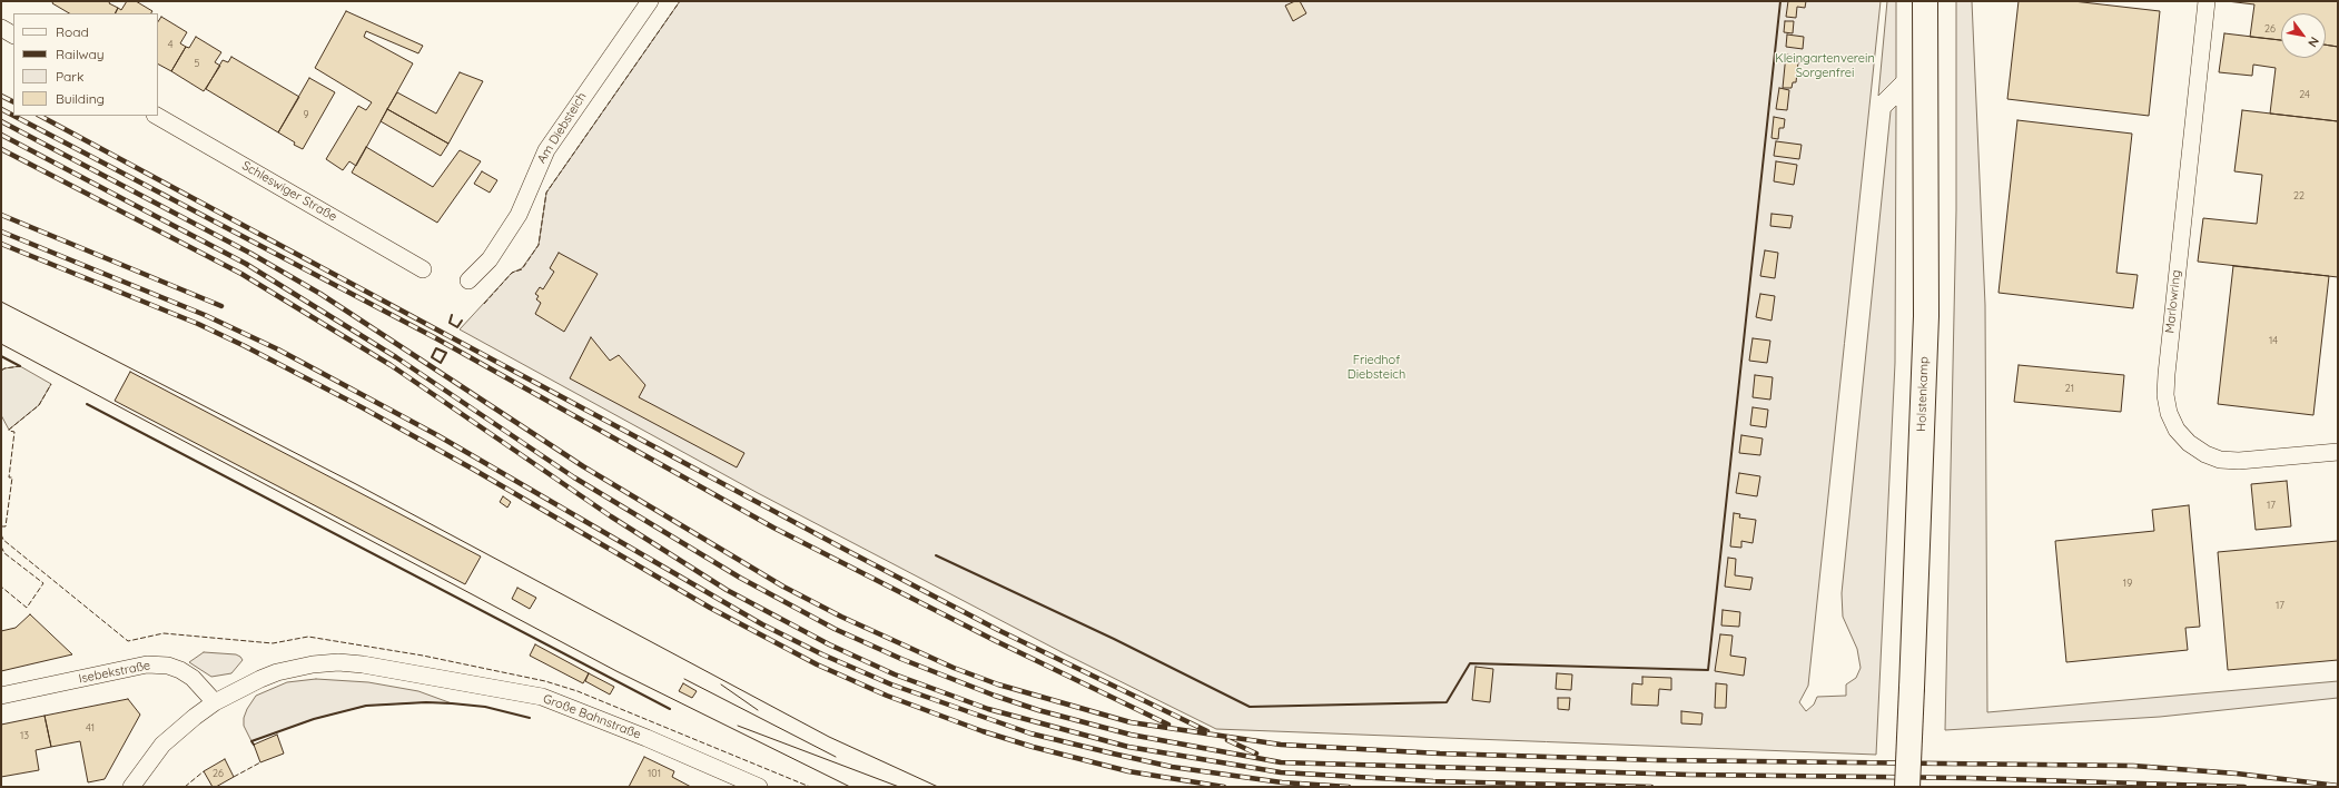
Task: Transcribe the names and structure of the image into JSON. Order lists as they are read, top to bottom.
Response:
{
  "streets": {
    "main road": ["Holstenkamp"],
    "street": [
      "Am Diebsteich",
      "Schleswiger Straße",
      "Marlowring",
      "Isebekstraße",
      "Große Bahnstraße"
    ]
  },
  "crossings": [
    ["Isebekstraße", "Große Bahnstraße"]
  ],
  "parks": ["Kleingartenverein Sorgenfrei", "Friedhof Diebsteich"],
  "house_numbers": [
    "26",
    "4",
    "5",
    "24",
    "9",
    "22",
    "14",
    "21",
    "17",
    "19",
    "17",
    "41",
    "13",
    "26",
    "101"
  ],
  "legend": [
    "Road",
    "Railway",
    "Park",
    "Building"
  ],
  "north": "bottom right"
}
